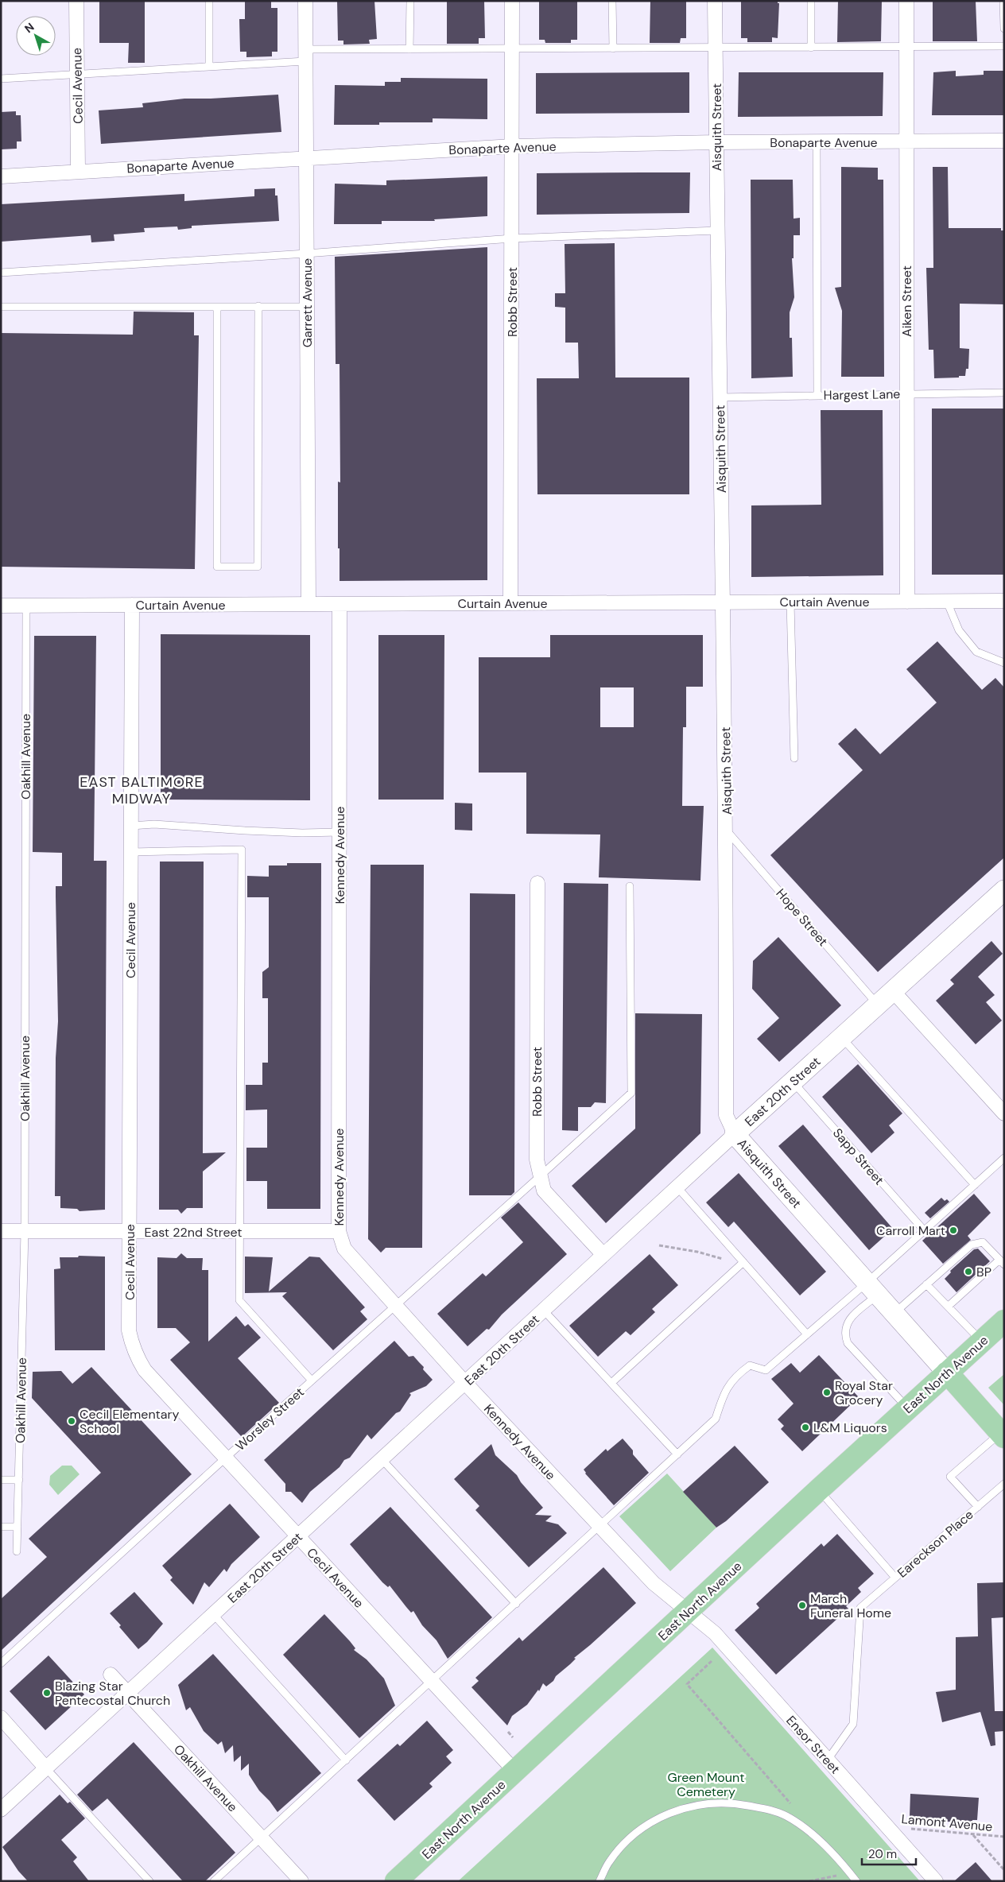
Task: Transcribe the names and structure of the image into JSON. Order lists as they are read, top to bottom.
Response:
{
  "streets": {
    "main road": ["Aisquith Street", "East North Avenue"],
    "street": [
      "Cecil Avenue",
      "Bonaparte Avenue",
      "Aiken Street",
      "Robb Street",
      "Garrett Avenue",
      "Curtain Avenue",
      "Oakhill Avenue",
      "Kennedy Avenue",
      "East 20th Street",
      "East 22nd Street",
      "Ensor Street"
    ],
    "lane": [
      "Hargest Lane",
      "Hope Street",
      "Sapp Street",
      "Worsley Street",
      "Eareckson Place"
    ],
    "path": ["Lamont Avenue"]
  },
  "crossings": [
    ["Cecil Avenue", "Bonaparte Avenue"],
    ["Cecil Avenue", "Curtain Avenue"],
    ["Cecil Avenue", "East 20th Street"],
    ["Cecil Avenue", "East 22nd Street"],
    ["Cecil Avenue", "East North Avenue"],
    ["Cecil Avenue", "Worsley Street"],
    ["Aisquith Street", "Bonaparte Avenue"],
    ["Aisquith Street", "Hargest Lane"],
    ["Aisquith Street", "Curtain Avenue"],
    ["Aisquith Street", "Hope Street"],
    ["Aisquith Street", "East 20th Street"],
    ["Aisquith Street", "East North Avenue"],
    ["Bonaparte Avenue", "Aiken Street"],
    ["Bonaparte Avenue", "Robb Street"],
    ["Bonaparte Avenue", "Garrett Avenue"],
    ["Aiken Street", "Hargest Lane"],
    ["Aiken Street", "Curtain Avenue"],
    ["Robb Street", "Curtain Avenue"],
    ["Robb Street", "East 20th Street"],
    ["Robb Street", "Worsley Street"],
    ["Garrett Avenue", "Curtain Avenue"],
    ["Curtain Avenue", "Oakhill Avenue"],
    ["Curtain Avenue", "Kennedy Avenue"],
    ["Oakhill Avenue", "East 20th Street"],
    ["Oakhill Avenue", "East 22nd Street"],
    ["Kennedy Avenue", "East 20th Street"],
    ["Kennedy Avenue", "East 22nd Street"],
    ["Kennedy Avenue", "East North Avenue"],
    ["Kennedy Avenue", "Worsley Street"],
    ["Kennedy Avenue", "Ensor Street"],
    ["Hope Street", "East 20th Street"],
    ["East 20th Street", "Sapp Street"],
    ["East North Avenue", "Ensor Street"],
    ["Eareckson Place", "Ensor Street"],
    ["Ensor Street", "Lamont Avenue"]
  ],
  "districts": ["EAST BALTIMORE MIDWAY"],
  "parks": ["Green Mount Cemetery"],
  "places": [
    "Carroll Mart",
    "BP",
    "Royal Star Grocery",
    "Cecil Elementary School",
    "L&M Liquors",
    "March Funeral Home",
    "Blazing Star Pentecostal Church"
  ],
  "scale_bar": "20 m",
  "north": "top left"
}
